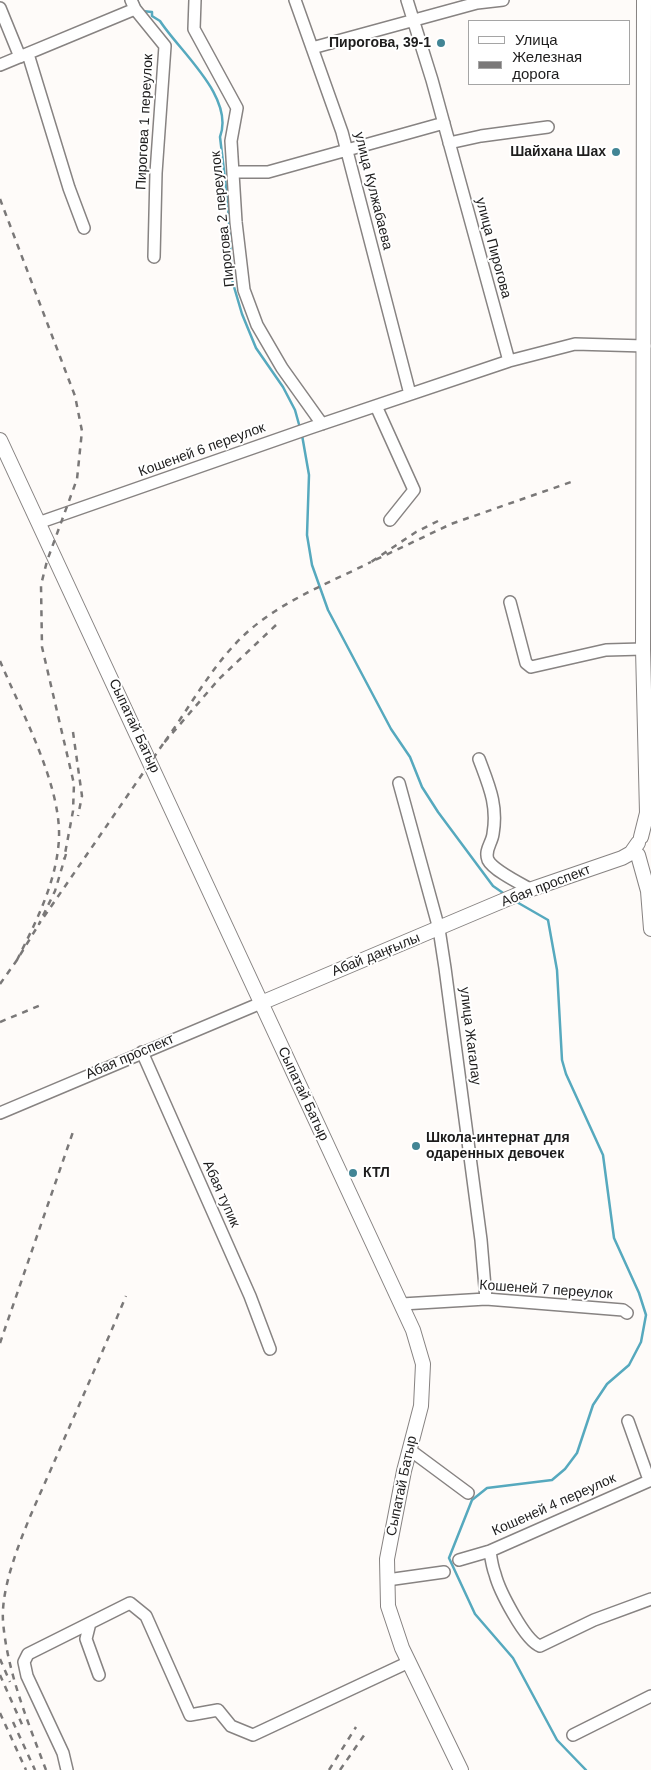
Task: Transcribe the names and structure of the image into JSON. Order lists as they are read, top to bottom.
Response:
{
  "streets": {
    "main road": ["Сыпатай Батыр", "Абая проспект", "Абай даңғылы"],
    "street": [
      "Пирогова 1 переулок",
      "улица Кулжабаева",
      "Пирогова 2 переулок",
      "улица Пирогова",
      "Кошеней 6 переулок",
      "улица Жагалау",
      "Абая тупик",
      "Кошеней 7 переулок",
      "Кошеней 4 переулок"
    ]
  },
  "crossings": [
    ["улица Кулжабаева", "Кошеней 6 переулок"],
    ["Пирогова 2 переулок", "Кошеней 6 переулок"],
    ["улица Пирогова", "Кошеней 6 переулок"],
    ["Кошеней 6 переулок", "Сыпатай Батыр"],
    ["Сыпатай Батыр", "Абая проспект"],
    ["Сыпатай Батыр", "Абай даңғылы"],
    ["Сыпатай Батыр", "Кошеней 7 переулок"],
    ["Абая проспект", "Абай даңғылы"],
    ["Абая проспект", "Абая тупик"],
    ["Абай даңғылы", "улица Жагалау"],
    ["улица Жагалау", "Кошеней 7 переулок"]
  ],
  "places": [
    "Пирогова, 39-1",
    "Шайхана Шах",
    "Школа-интернат для одаренных девочек",
    "КТЛ"
  ],
  "legend": ["Улица", "Железная дорога"]
}
